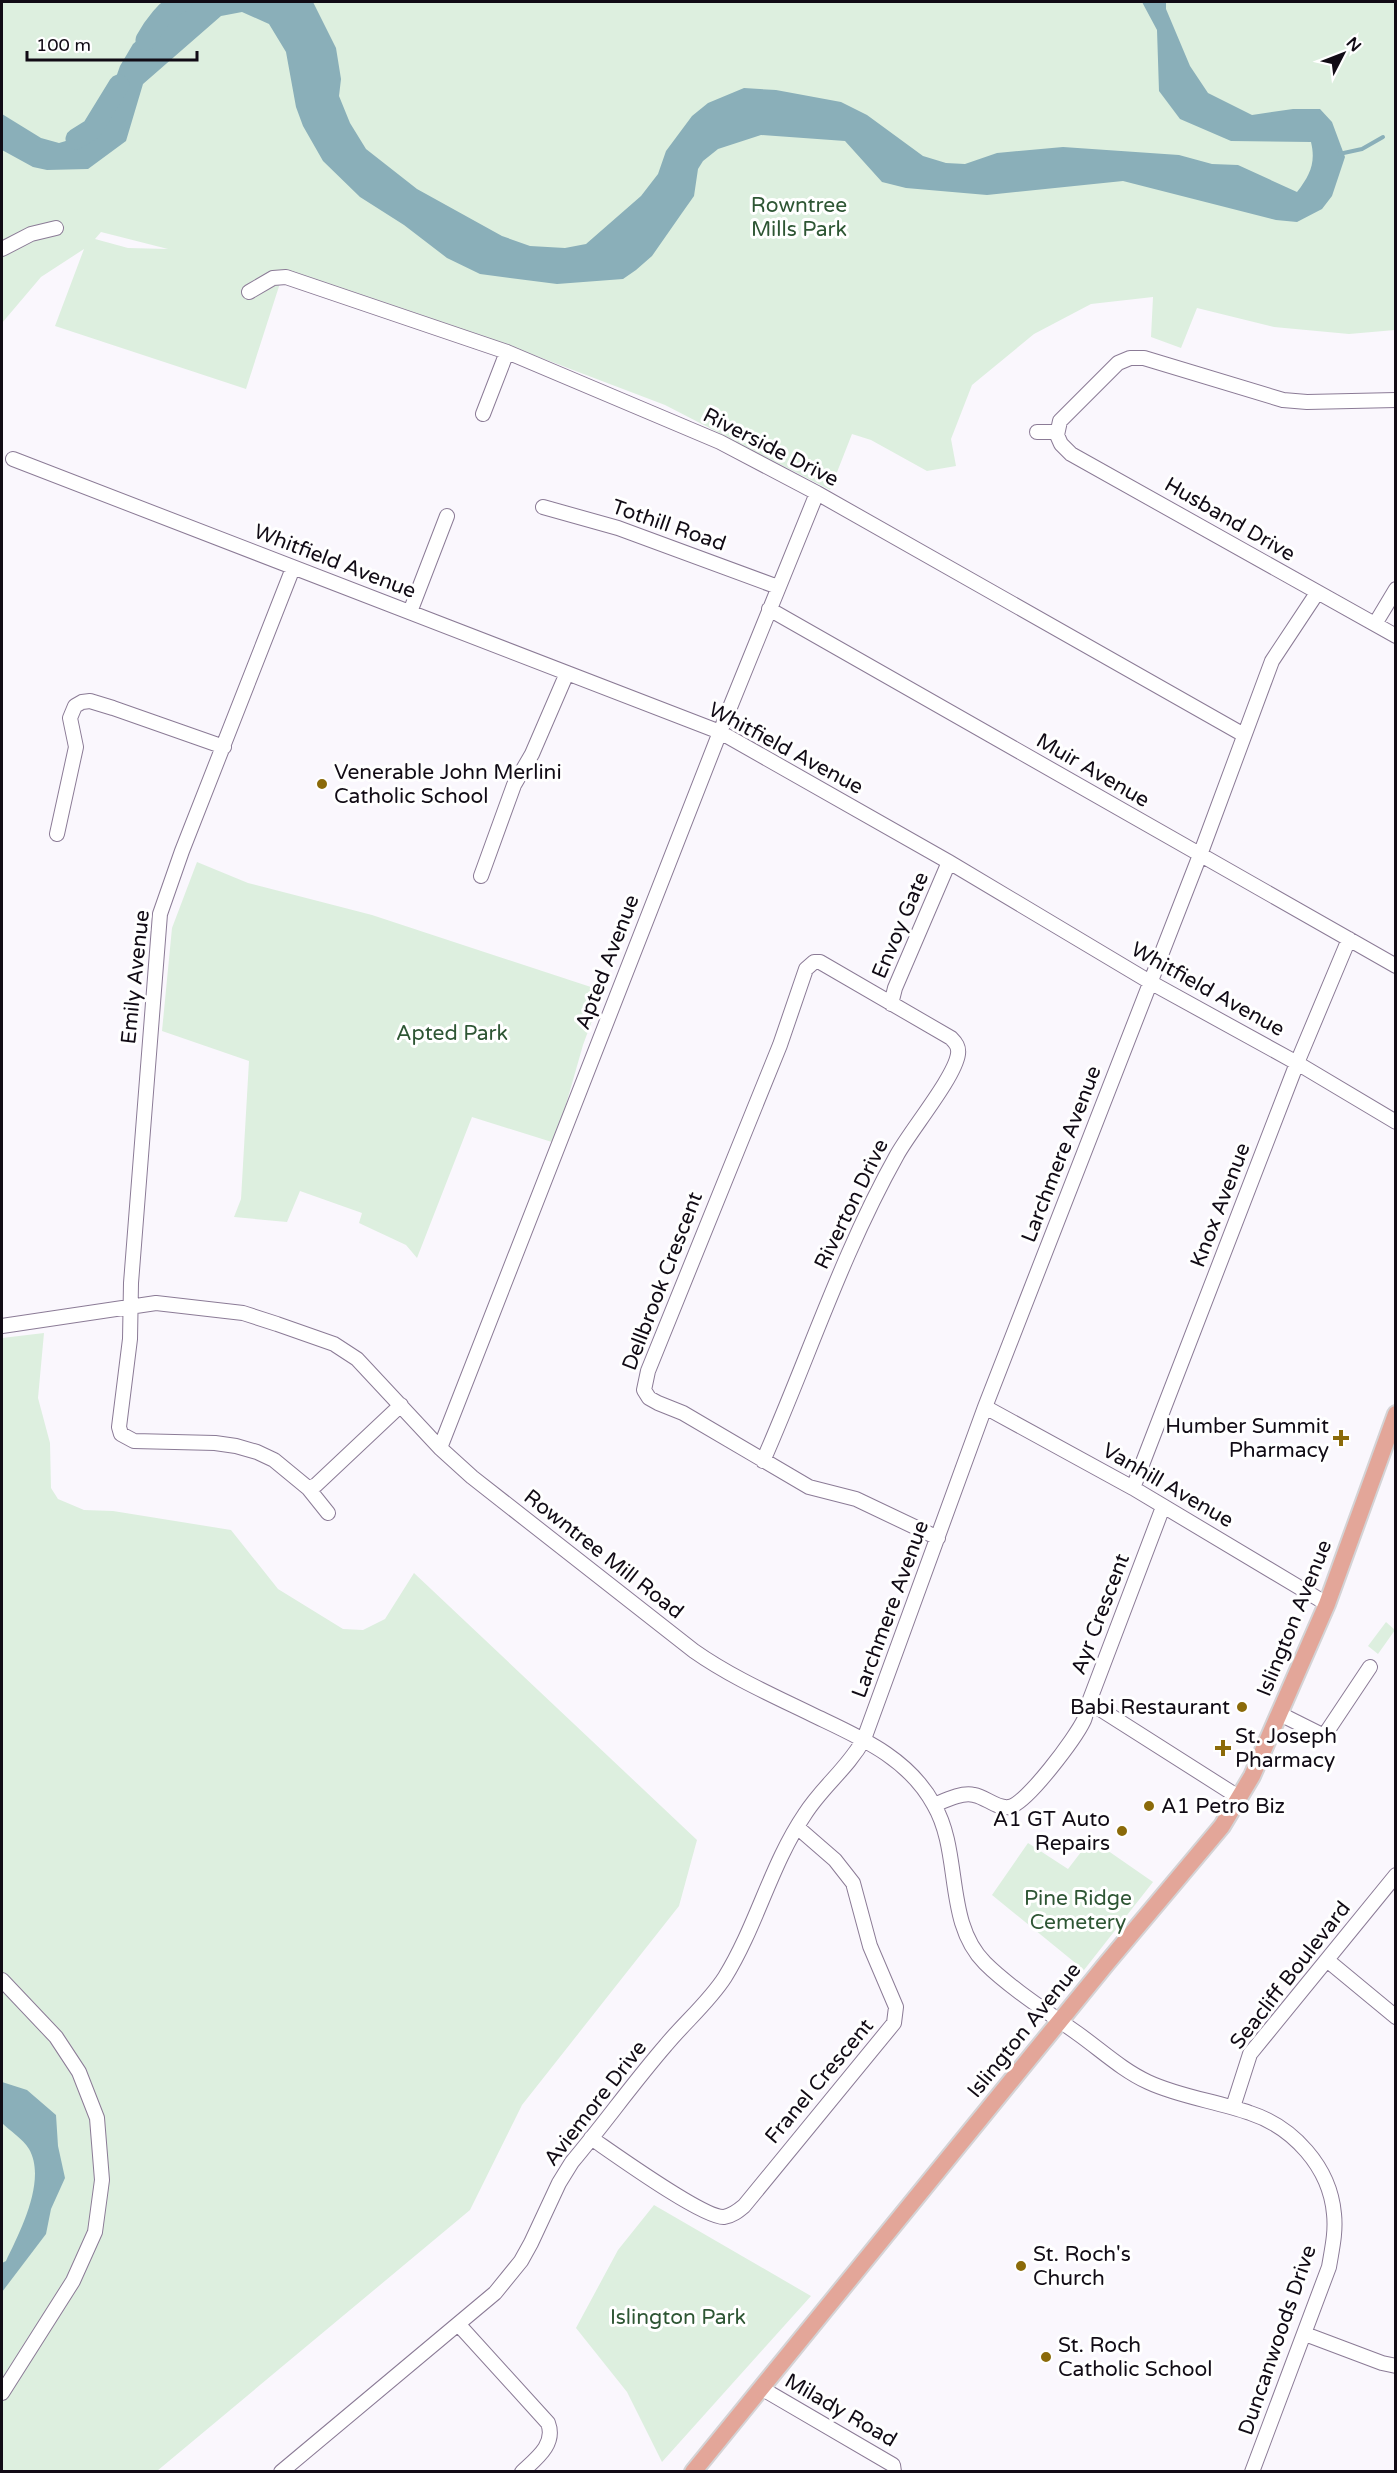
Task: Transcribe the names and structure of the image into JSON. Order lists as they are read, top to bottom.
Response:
{
  "streets": {
    "main road": ["Islington Avenue"],
    "street": [
      "Riverside Drive",
      "Husband Drive",
      "Tothill Road",
      "Whitfield Avenue",
      "Muir Avenue",
      "Envoy Gate",
      "Apted Avenue",
      "Emily Avenue",
      "Larchmere Avenue",
      "Riverton Drive",
      "Knox Avenue",
      "Dellbrook Crescent",
      "Vanhill Avenue",
      "Rowntree Mill Road",
      "Ayr Crescent",
      "Seacliff Boulevard",
      "Franel Crescent",
      "Aviemore Drive",
      "Duncanwoods Drive",
      "Milady Road"
    ]
  },
  "crossings": [
    ["Riverside Drive", "Apted Avenue"],
    ["Riverside Drive", "Larchmere Avenue"],
    ["Husband Drive", "Larchmere Avenue"],
    ["Tothill Road", "Apted Avenue"],
    ["Whitfield Avenue", "Envoy Gate"],
    ["Whitfield Avenue", "Apted Avenue"],
    ["Whitfield Avenue", "Emily Avenue"],
    ["Whitfield Avenue", "Larchmere Avenue"],
    ["Whitfield Avenue", "Knox Avenue"],
    ["Muir Avenue", "Apted Avenue"],
    ["Muir Avenue", "Larchmere Avenue"],
    ["Muir Avenue", "Knox Avenue"],
    ["Envoy Gate", "Riverton Drive"],
    ["Envoy Gate", "Dellbrook Crescent"],
    ["Apted Avenue", "Rowntree Mill Road"],
    ["Emily Avenue", "Rowntree Mill Road"],
    ["Larchmere Avenue", "Dellbrook Crescent"],
    ["Larchmere Avenue", "Vanhill Avenue"],
    ["Larchmere Avenue", "Rowntree Mill Road"],
    ["Larchmere Avenue", "Aviemore Drive"],
    ["Riverton Drive", "Dellbrook Crescent"],
    ["Knox Avenue", "Vanhill Avenue"],
    ["Vanhill Avenue", "Ayr Crescent"],
    ["Vanhill Avenue", "Islington Avenue"],
    ["Rowntree Mill Road", "Islington Avenue"],
    ["Rowntree Mill Road", "Aviemore Drive"],
    ["Rowntree Mill Road", "Duncanwoods Drive"],
    ["Ayr Crescent", "Islington Avenue"],
    ["Islington Avenue", "Duncanwoods Drive"],
    ["Islington Avenue", "Milady Road"],
    ["Seacliff Boulevard", "Duncanwoods Drive"],
    ["Franel Crescent", "Aviemore Drive"]
  ],
  "parks": [
    "Rowntree Mills Park",
    "Apted Park",
    "Pine Ridge Cemetery",
    "Islington Park"
  ],
  "places": {
    "other": [
      "Venerable John Merlini Catholic School",
      "Babi Restaurant",
      "A1 Petro Biz",
      "A1 GT Auto Repairs",
      "St. Roch's Church",
      "St. Roch Catholic School"
    ],
    "health": ["Humber Summit Pharmacy", "St. Joseph Pharmacy"]
  },
  "scale_bar": "100 m",
  "north": "top right"
}
